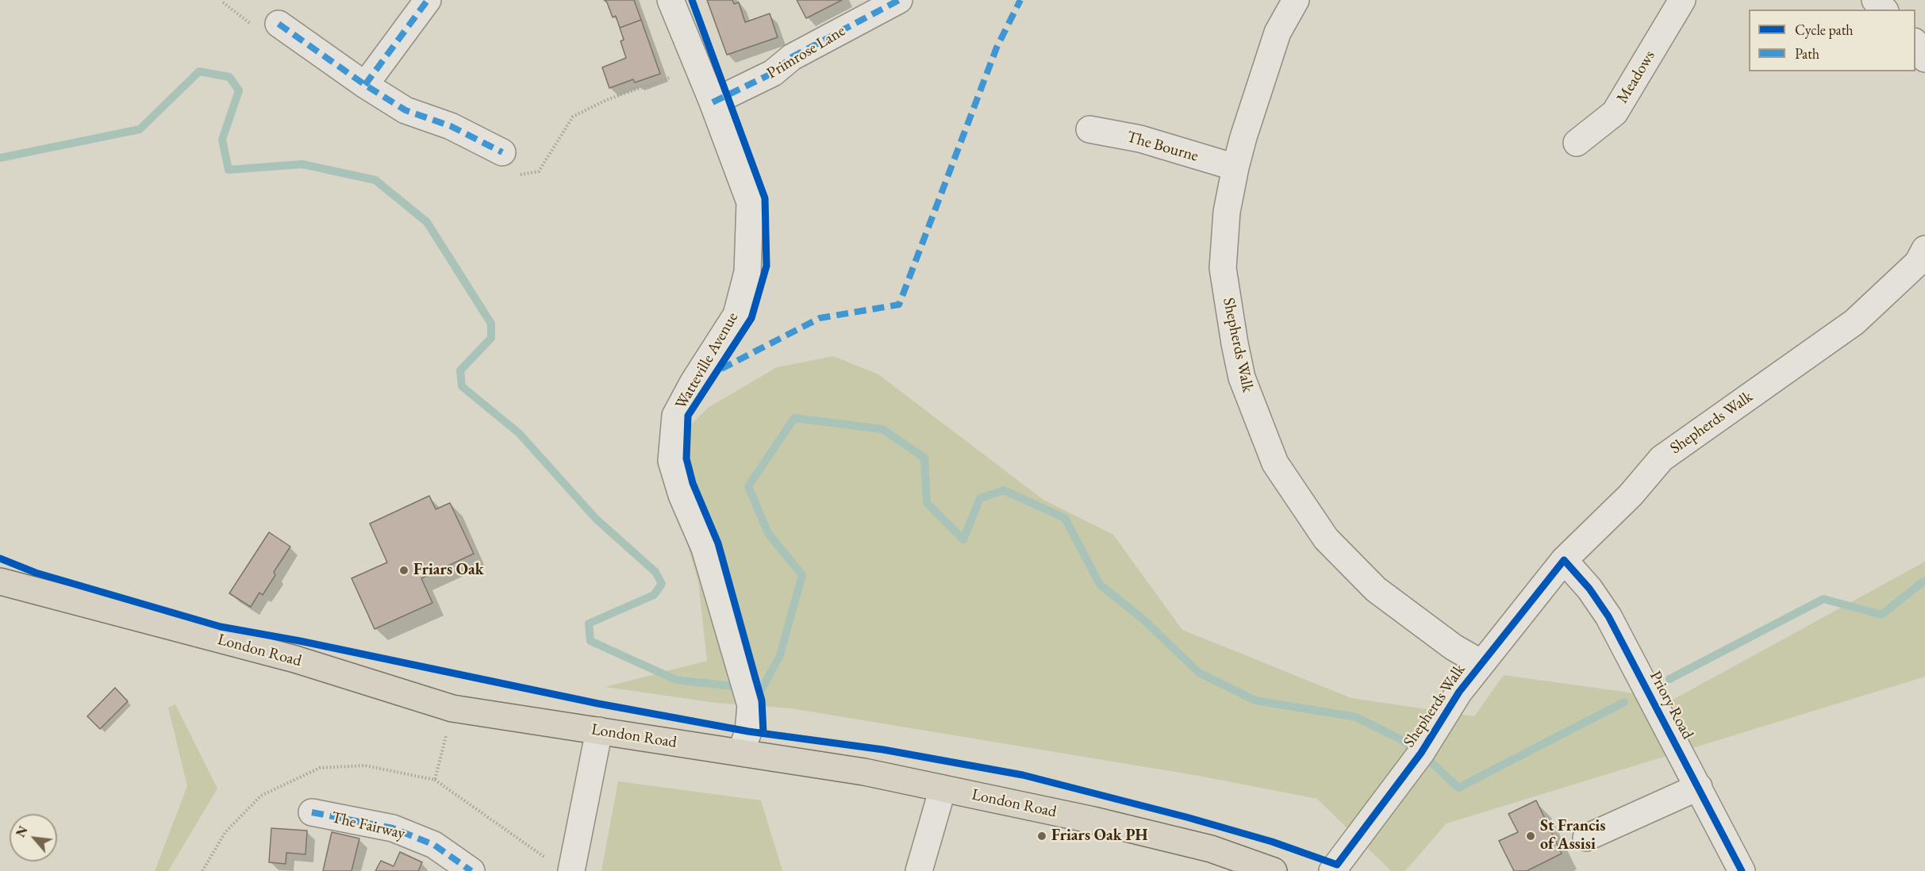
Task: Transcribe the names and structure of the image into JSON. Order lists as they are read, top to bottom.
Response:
{
  "streets": {
    "main road": ["London Road"],
    "street": [
      "Primrose Lane",
      "Meadows",
      "The Bourne",
      "Shepherds Walk",
      "Watteville Avenue",
      "Priory Road",
      "The Fairway"
    ]
  },
  "crossings": [
    ["Primrose Lane", "Watteville Avenue"],
    ["The Bourne", "Shepherds Walk"],
    ["Shepherds Walk", "Priory Road"],
    ["Watteville Avenue", "London Road"]
  ],
  "places": ["Friars Oak", "Friars Oak PH", "St Francis of Assisi"],
  "legend": ["Cycle path", "Path"],
  "north": "top left"
}
